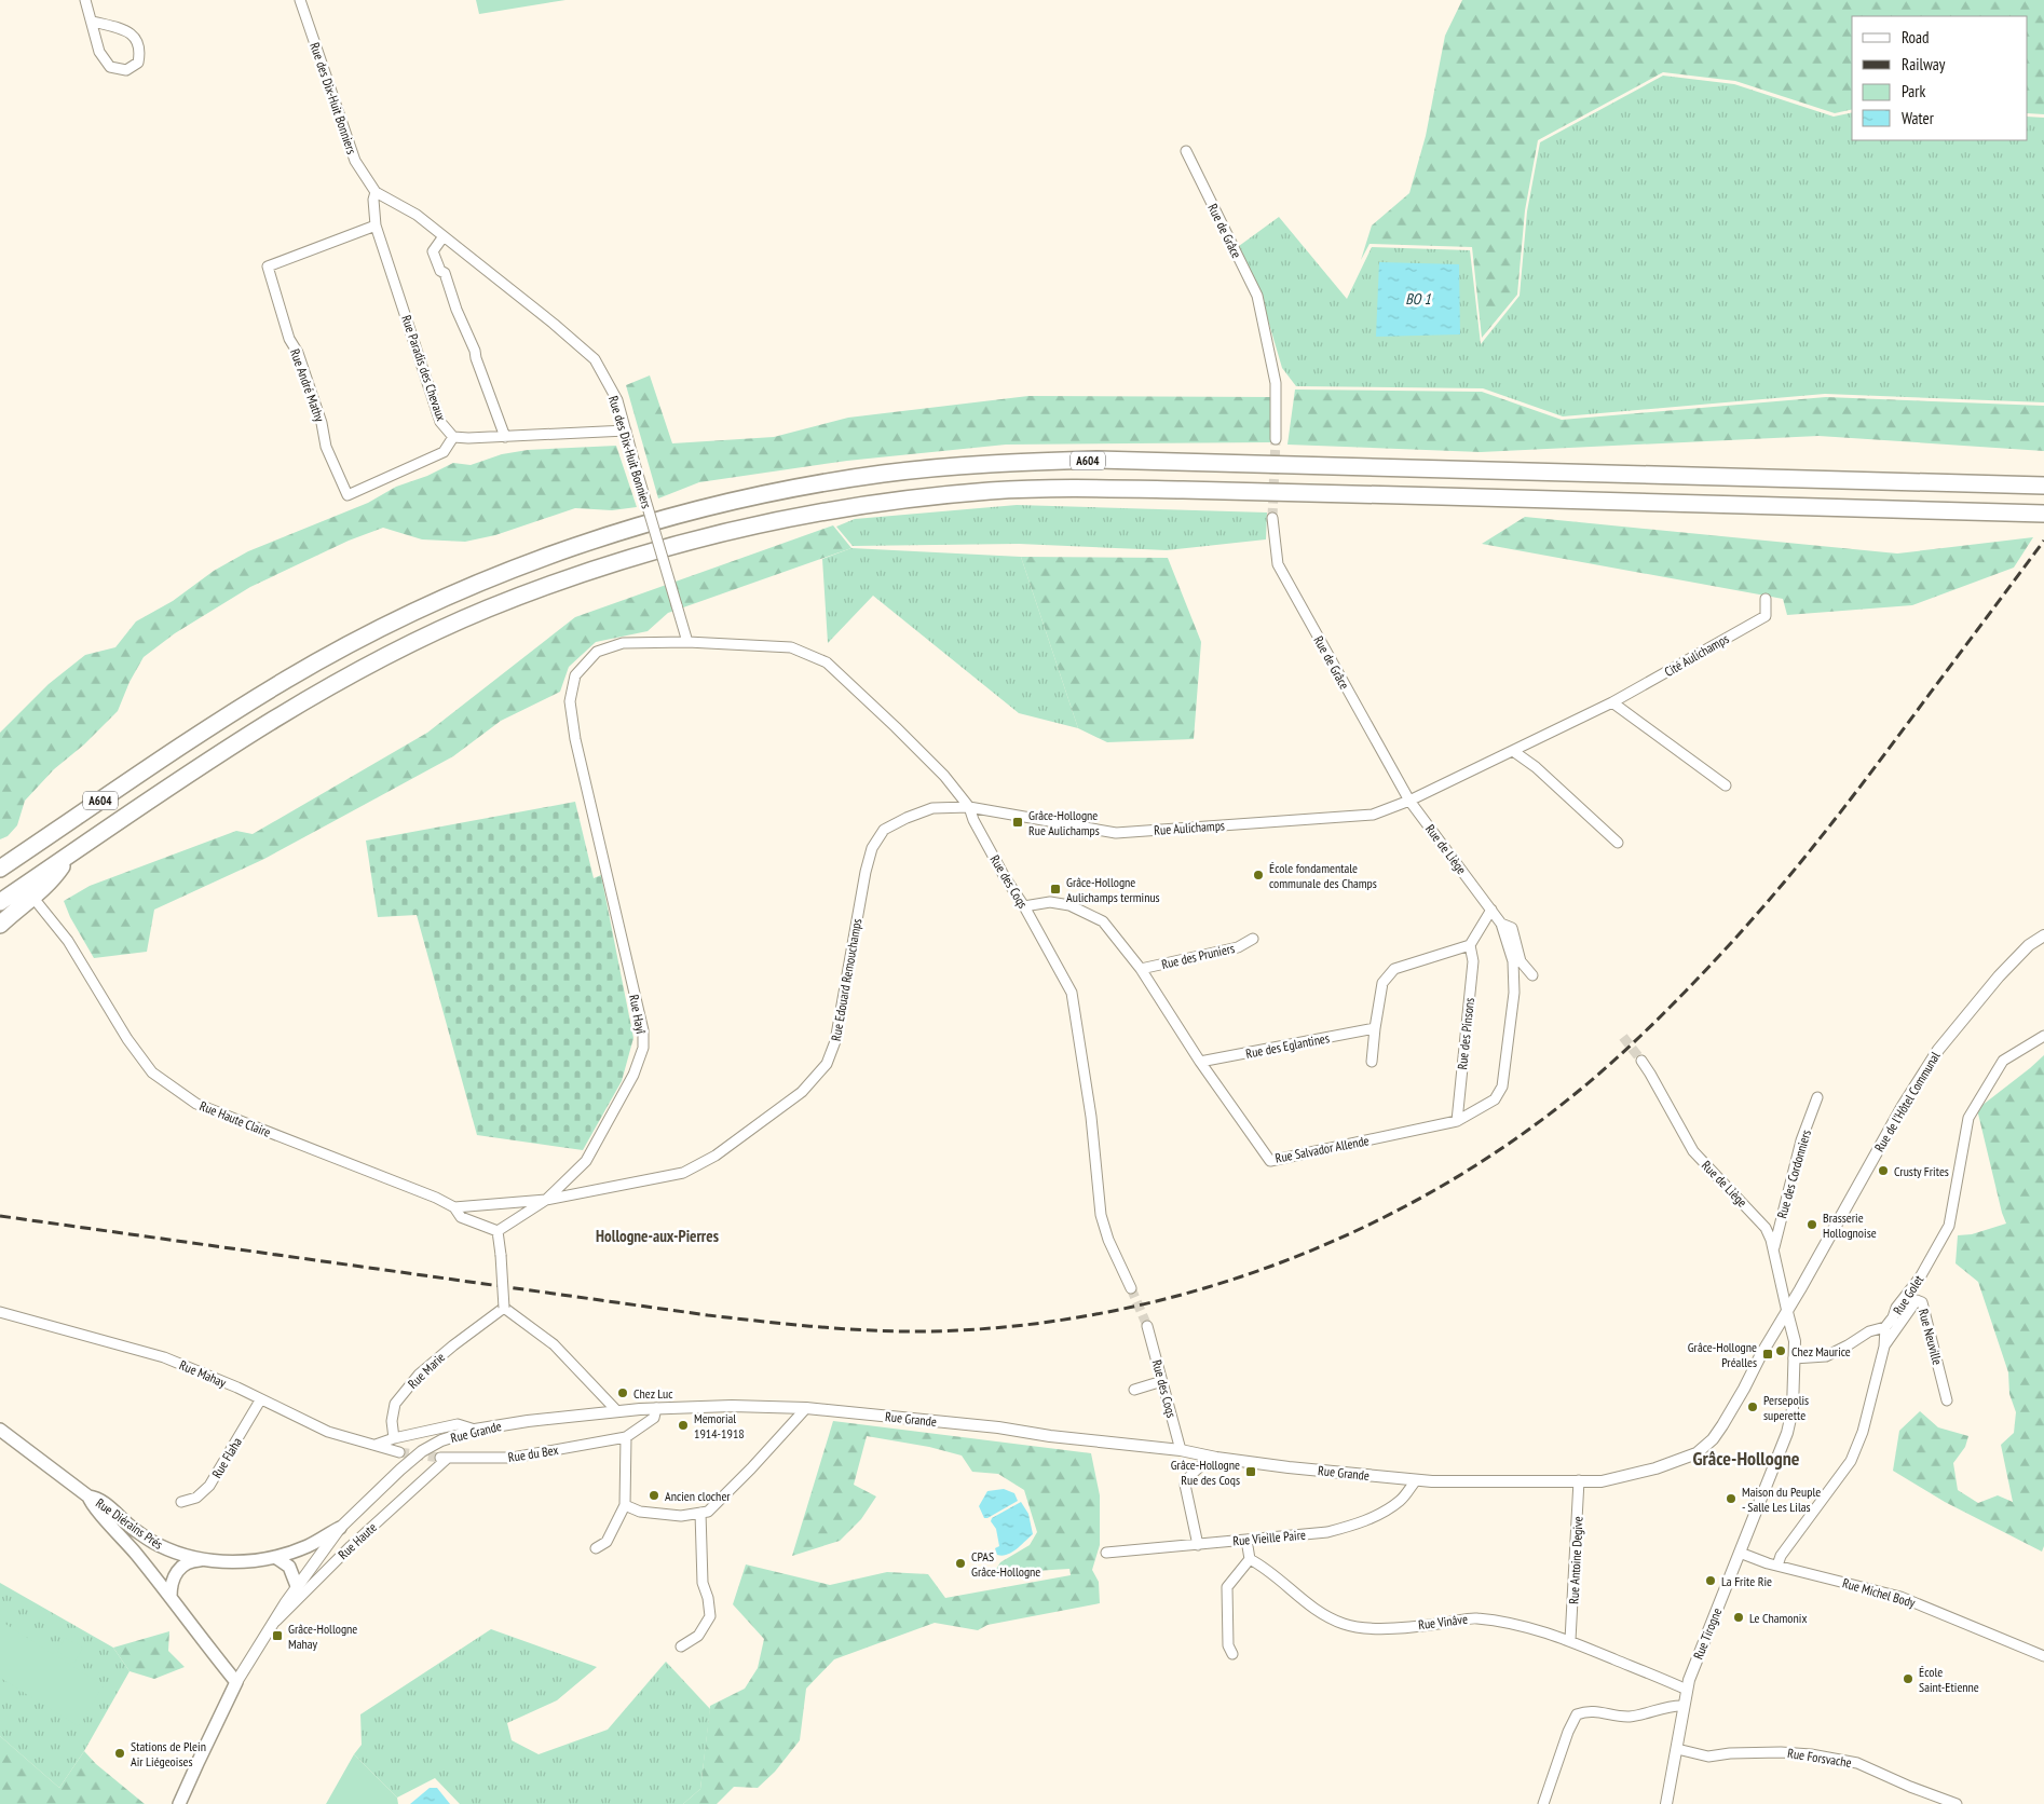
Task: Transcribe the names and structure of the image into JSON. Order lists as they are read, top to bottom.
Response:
{
  "streets": {
    "highway": ["A604"],
    "main road": ["Rue Diérains Prés"],
    "street": [
      "Rue des Dix-Huit Bonniers",
      "Rue de Grâce",
      "Rue Paradis des Chevaux",
      "Rue André Mathy",
      "Cité Aulichamps",
      "Rue Aulichamps",
      "Rue de Liège",
      "Rue des Coqs",
      "Rue des Pruniers",
      "Rue Edouard Remouchamps",
      "Rue Hayî",
      "Rue des Pinsons",
      "Rue des Eglantines",
      "Rue de l'Hôtel Communal",
      "Rue Haute Claire",
      "Rue Salvador Allende",
      "Rue des Cordonniers",
      "Rue Golet",
      "Rue Neuville",
      "Rue Marie",
      "Rue Mahay",
      "Rue Grande",
      "Rue du Bex",
      "Rue Flaha",
      "Rue Vieille Paire",
      "Rue Haute",
      "Rue Antoine Degive",
      "Rue Michel Body",
      "Rue Vinâve",
      "Rue Tirogne",
      "Rue Forsvache"
    ]
  },
  "crossings": [
    ["Rue des Dix-Huit Bonniers", "Rue Paradis des Chevaux"],
    ["Rue des Dix-Huit Bonniers", "Rue des Coqs"],
    ["Rue des Dix-Huit Bonniers", "Rue Hayî"],
    ["Rue de Grâce", "Cité Aulichamps"],
    ["Rue de Grâce", "Rue Aulichamps"],
    ["Rue de Grâce", "Rue de Liège"],
    ["Rue Paradis des Chevaux", "Rue André Mathy"],
    ["Cité Aulichamps", "Rue Aulichamps"],
    ["Cité Aulichamps", "Rue de Liège"],
    ["Rue Aulichamps", "Rue de Liège"],
    ["Rue Aulichamps", "Rue des Coqs"],
    ["Rue Aulichamps", "Rue Edouard Remouchamps"],
    ["Rue de Liège", "Rue de l'Hôtel Communal"],
    ["Rue de Liège", "Rue Salvador Allende"],
    ["Rue de Liège", "Rue des Cordonniers"],
    ["Rue de Liège", "Rue Tirogne"],
    ["Rue des Coqs", "Rue Edouard Remouchamps"],
    ["Rue des Coqs", "Rue Hayî"],
    ["Rue des Coqs", "Rue Salvador Allende"],
    ["Rue des Coqs", "Rue Grande"],
    ["Rue des Pruniers", "Rue Salvador Allende"],
    ["Rue Edouard Remouchamps", "Rue Hayî"],
    ["Rue Edouard Remouchamps", "Rue Haute Claire"],
    ["Rue Hayî", "Rue Haute Claire"],
    ["Rue des Pinsons", "Rue Salvador Allende"],
    ["Rue des Eglantines", "Rue Salvador Allende"],
    ["Rue de l'Hôtel Communal", "Rue Grande"],
    ["Rue de l'Hôtel Communal", "Rue Tirogne"],
    ["Rue Golet", "Rue Neuville"],
    ["Rue Golet", "Rue Michel Body"],
    ["Rue Mahay", "Rue Flaha"],
    ["Rue Grande", "Rue Diérains Prés"],
    ["Rue Grande", "Rue Vieille Paire"],
    ["Rue Grande", "Rue Haute"],
    ["Rue Grande", "Rue Antoine Degive"],
    ["Rue du Bex", "Rue Haute"],
    ["Rue Vieille Paire", "Rue Vinâve"],
    ["Rue Antoine Degive", "Rue Vinâve"],
    ["Rue Michel Body", "Rue Tirogne"],
    ["Rue Vinâve", "Rue Tirogne"],
    ["Rue Tirogne", "Rue Forsvache"]
  ],
  "districts": ["Hollogne-aux-Pierres", "Grâce-Hollogne"],
  "water": ["BO 1"],
  "places": {
    "transit": [
      "Grâce-Hollogne Rue Aulichamps",
      "Grâce-Hollogne Aulichamps terminus",
      "Grâce-Hollogne Préalles",
      "Grâce-Hollogne Rue des Coqs",
      "Grâce-Hollogne Mahay"
    ],
    "other": [
      "École fondamentale communale des Champs",
      "Crusty Frites",
      "Brasserie Hollognoise",
      "Chez Maurice",
      "Chez Luc",
      "Persepolis superette",
      "Memorial 1914-1918",
      "Ancien clocher",
      "Maison du Peuple - Salle Les Lilas",
      "CPAS Grâce-Hollogne",
      "La Frite Rie",
      "Le Chamonix",
      "École Saint-Etienne",
      "Stations de Plein Air Liégeoises"
    ]
  },
  "legend": [
    "Road",
    "Railway",
    "Park",
    "Water"
  ]
}
